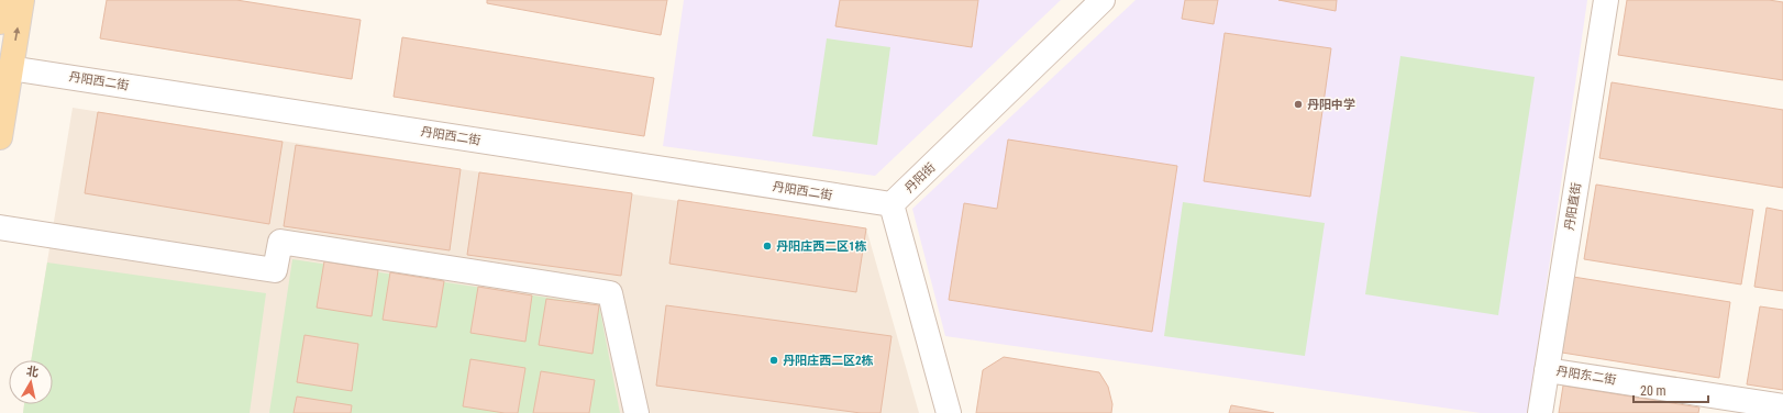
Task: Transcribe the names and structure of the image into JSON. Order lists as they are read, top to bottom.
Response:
{
  "streets": {
    "street": [
      "丹阳西二街",
      "丹阳街",
      "丹阳直街",
      "丹阳东二街"
    ]
  },
  "crossings": [
    ["丹阳西二街", "丹阳街"],
    ["丹阳直街", "丹阳东二街"]
  ],
  "places": ["丹阳中学", "丹阳庄西二区1栋", "丹阳庄西二区2栋"],
  "scale_bar": "20 m",
  "north": "top"
}
